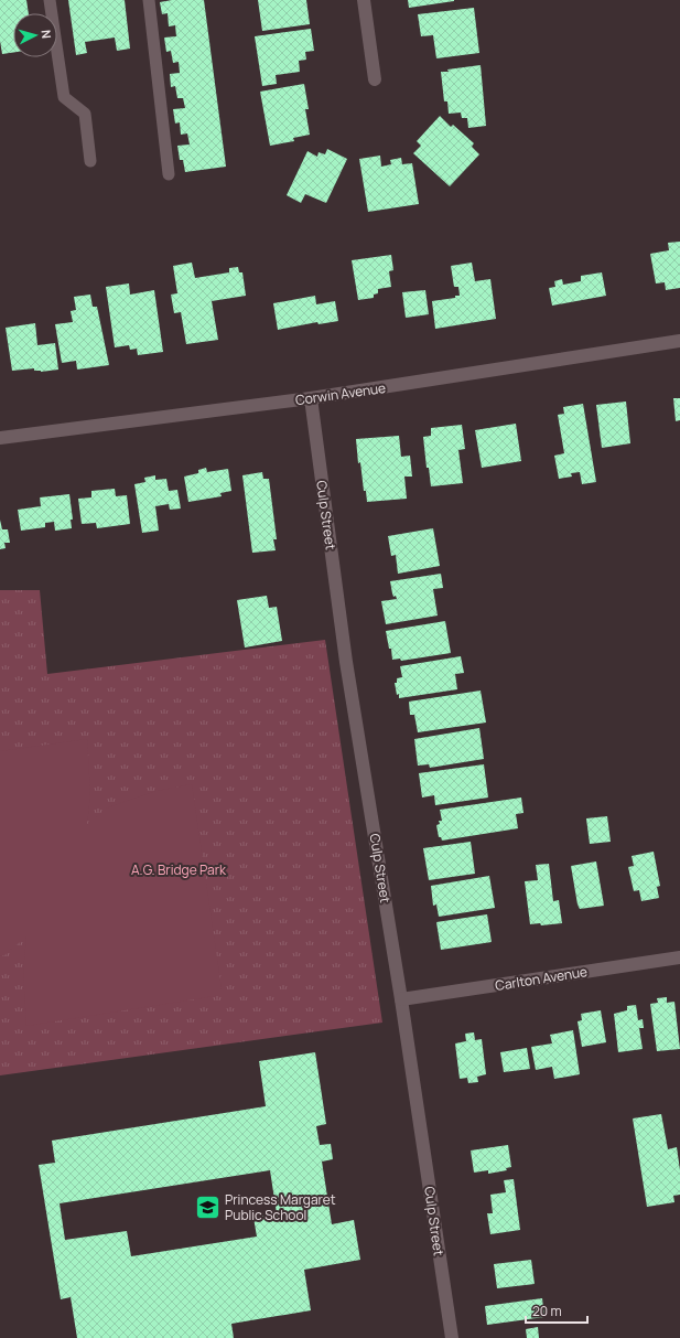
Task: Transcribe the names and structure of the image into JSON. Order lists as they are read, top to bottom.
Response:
{
  "streets": {
    "street": ["Corwin Avenue", "Culp Street", "Carlton Avenue"]
  },
  "crossings": [
    ["Corwin Avenue", "Culp Street"],
    ["Culp Street", "Carlton Avenue"]
  ],
  "parks": ["A.G. Bridge Park"],
  "places": {
    "school or university": ["Princess Margaret Public School"]
  },
  "scale_bar": "20 m",
  "north": "right"
}
